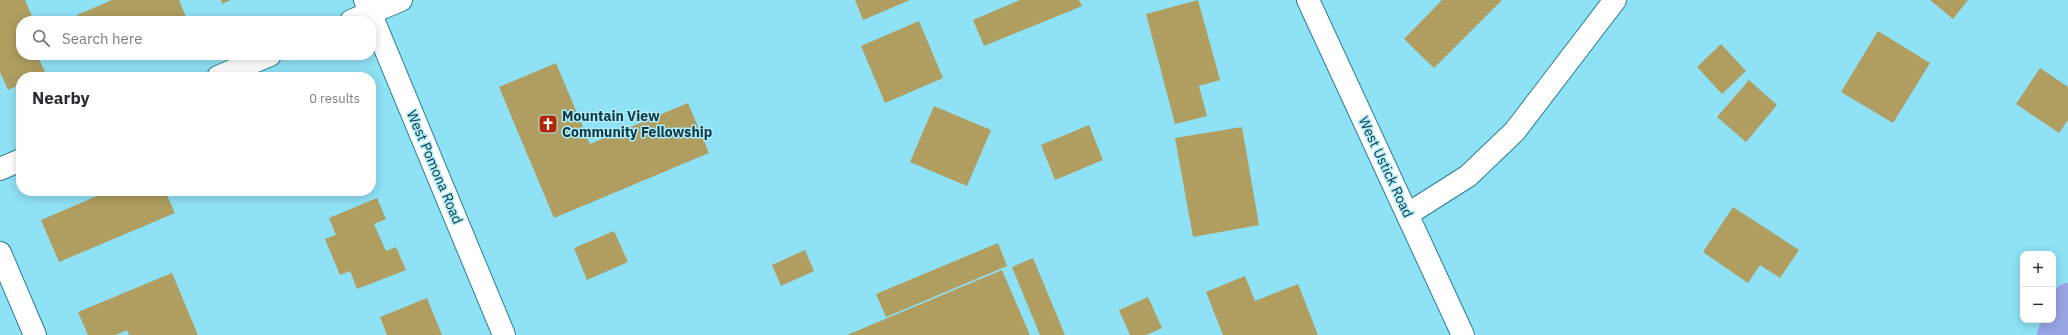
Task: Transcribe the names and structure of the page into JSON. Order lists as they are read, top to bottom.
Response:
{
  "streets": {
    "street": ["West Pomona Road", "West Ustick Road"]
  },
  "places": {
    "church": ["Mountain View Community Fellowship"]
  },
  "page": {
    "search": "Search here",
    "heading": ["Nearby", "0 results"],
    "map_buttons": ["+", "−"]
  }
}
